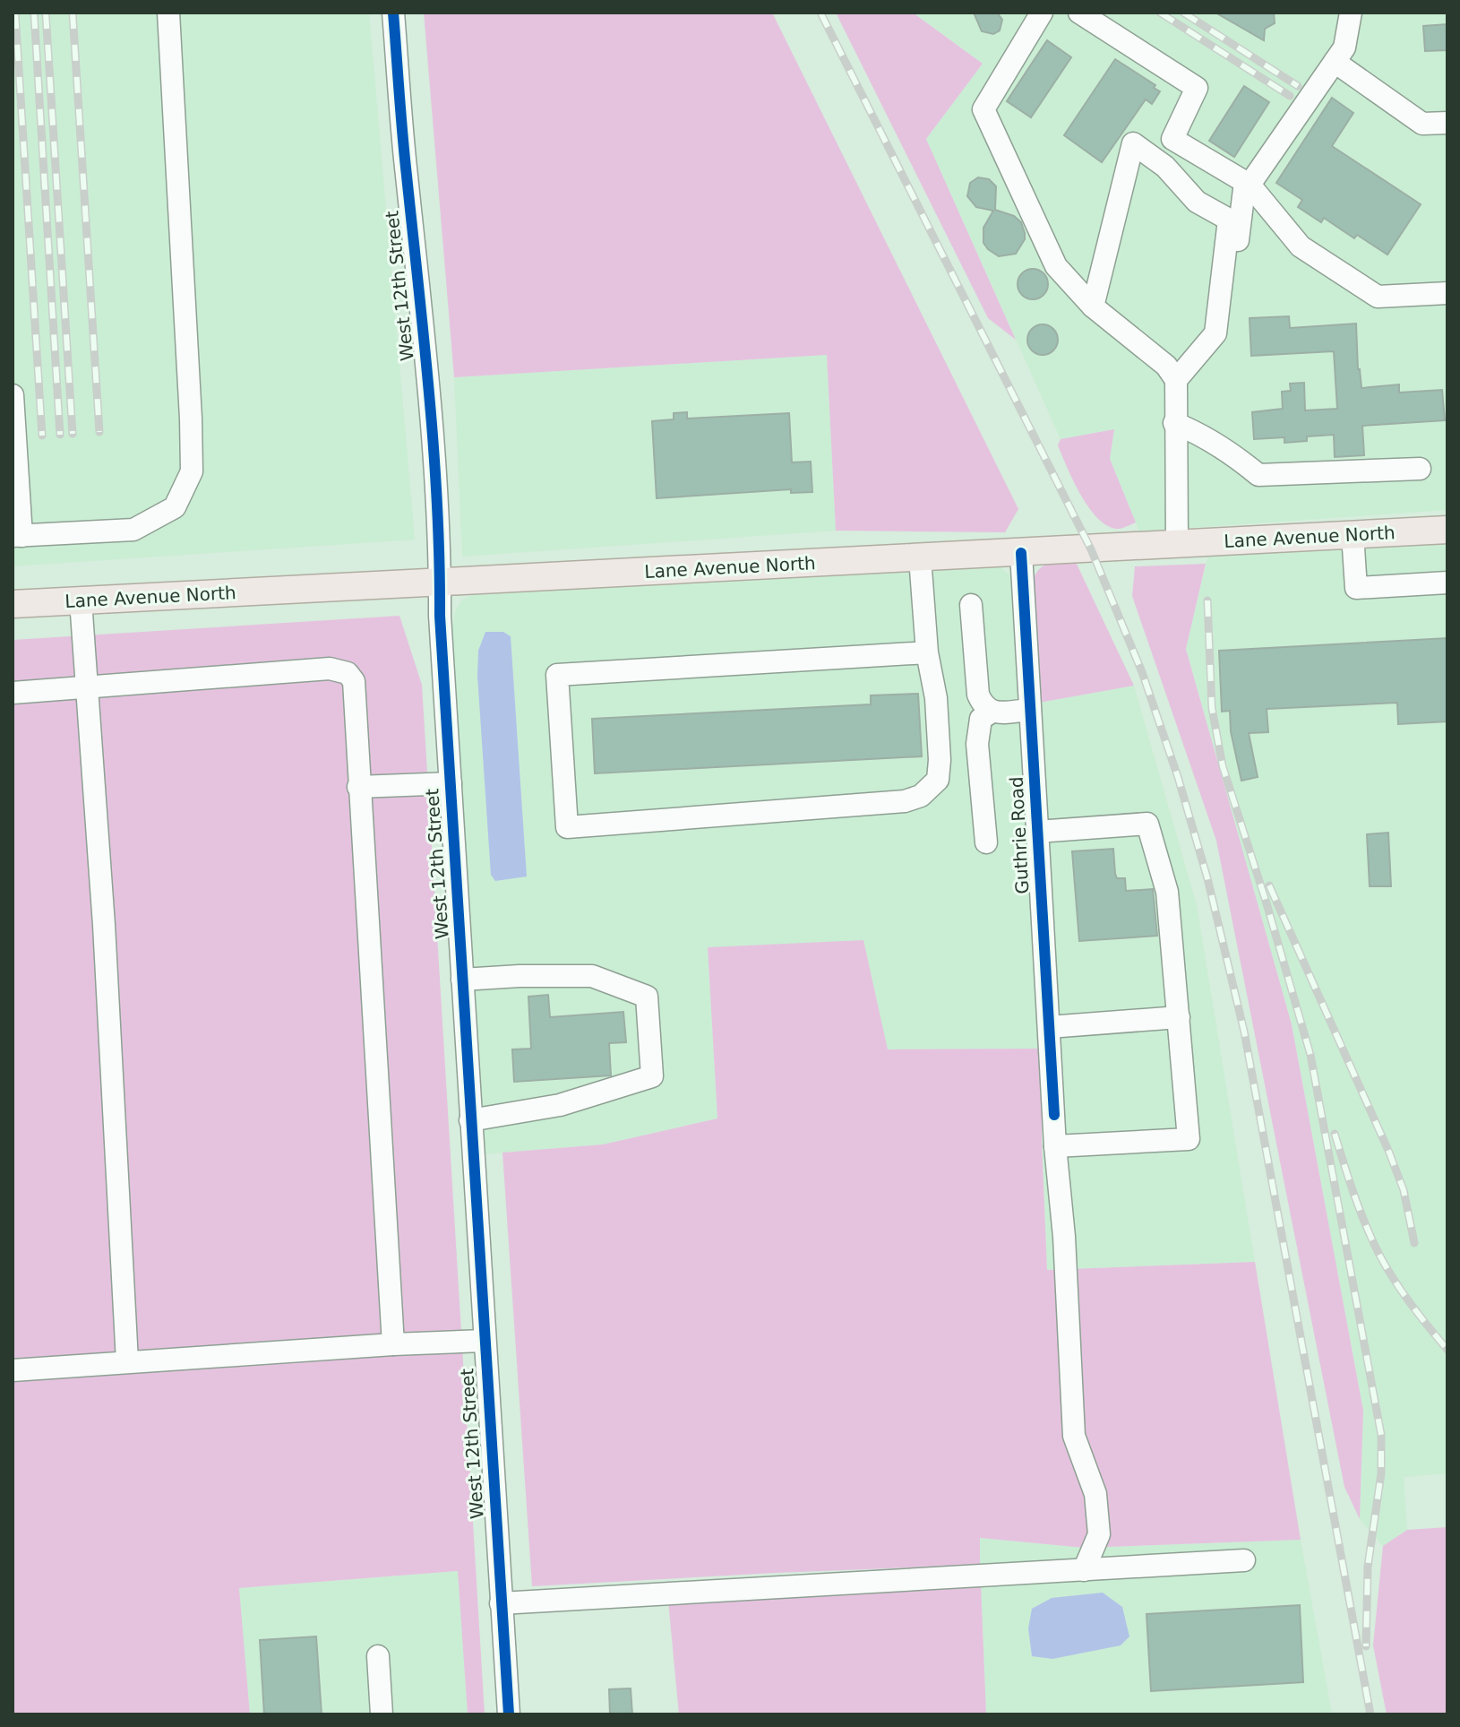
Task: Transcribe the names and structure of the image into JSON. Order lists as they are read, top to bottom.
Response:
{
  "streets": {
    "main road": ["Lane Avenue North"],
    "street": ["West 12th Street", "Guthrie Road"]
  },
  "crossings": [
    ["West 12th Street", "Lane Avenue North"],
    ["Lane Avenue North", "Guthrie Road"]
  ]
}
